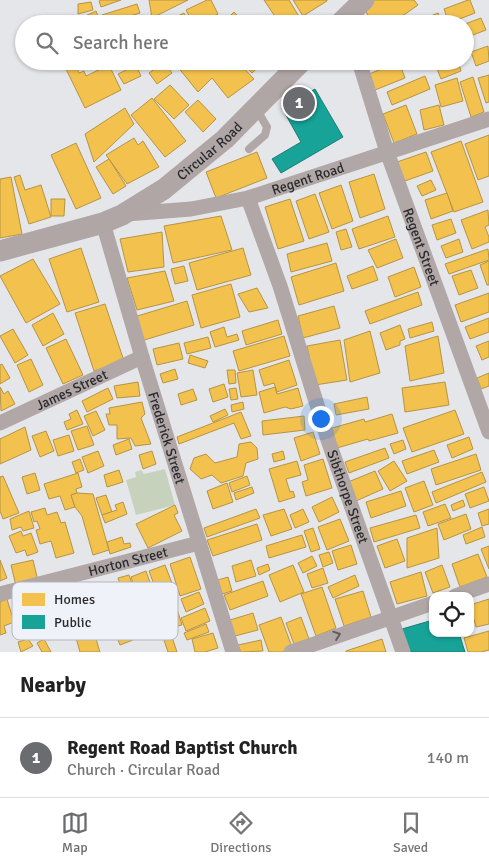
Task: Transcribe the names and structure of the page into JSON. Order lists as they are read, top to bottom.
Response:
{
  "streets": {
    "main road": ["Circular Road", "Regent Road"],
    "street": [
      "Regent Street",
      "James Street",
      "Frederick Street",
      "Sibthorpe Street",
      "Horton Street"
    ]
  },
  "crossings": [
    ["Circular Road", "Regent Road"],
    ["Circular Road", "Frederick Street"],
    ["Regent Road", "Regent Street"],
    ["Regent Road", "Frederick Street"],
    ["Regent Road", "Sibthorpe Street"],
    ["James Street", "Frederick Street"],
    ["Frederick Street", "Horton Street"]
  ],
  "legend": ["Homes", "Public"],
  "page": {
    "search": "Search here",
    "pins": "1",
    "heading": "Nearby",
    "list": [
      {
        "mark": "1",
        "name": "Regent Road Baptist Church",
        "note": "Church · Circular Road",
        "value": "140 m"
      }
    ],
    "nav": ["Map", "Directions", "Saved"]
  }
}
